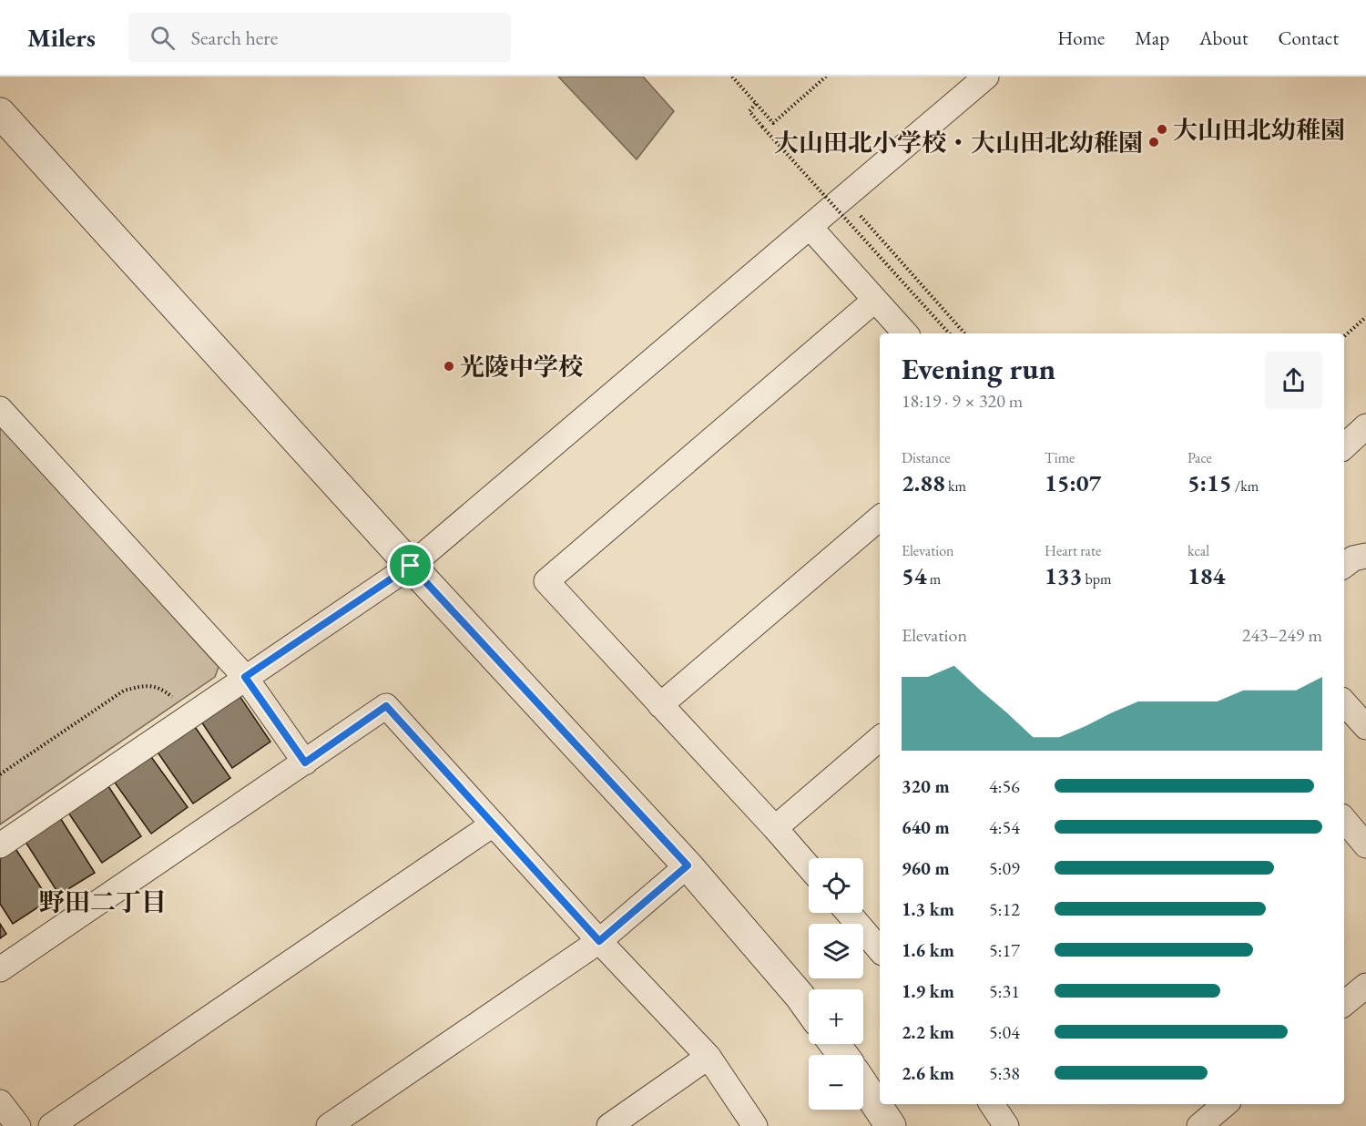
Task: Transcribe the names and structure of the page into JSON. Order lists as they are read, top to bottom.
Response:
{
  "districts": ["野田二丁目"],
  "places": ["大山田北幼稚園", "大山田北小学校・大山田北幼稚園", "光陵中学校"],
  "page": {
    "header": "Milers",
    "search": "Search here",
    "nav": [
      "Home",
      "Map",
      "About",
      "Contact"
    ],
    "heading": ["Evening run", "18:19 · 9 × 320 m"],
    "stats": [
      ["Distance", "2.88 km"],
      ["Time", "15:07"],
      ["Pace", "5:15 /km"],
      ["Elevation", "54 m"],
      ["Heart rate", "133 bpm"],
      ["kcal", "184"]
    ],
    "chart": ["Elevation", "243–249 m"],
    "list": [
      {
        "name": "320 m",
        "note": "4:56"
      },
      {
        "name": "640 m",
        "note": "4:54"
      },
      {
        "name": "960 m",
        "note": "5:09"
      },
      {
        "name": "1.3 km",
        "note": "5:12"
      },
      {
        "name": "1.6 km",
        "note": "5:17"
      },
      {
        "name": "1.9 km",
        "note": "5:31"
      },
      {
        "name": "2.2 km",
        "note": "5:04"
      },
      {
        "name": "2.6 km",
        "note": "5:38"
      }
    ],
    "map_buttons": ["+", "−"]
  }
}
